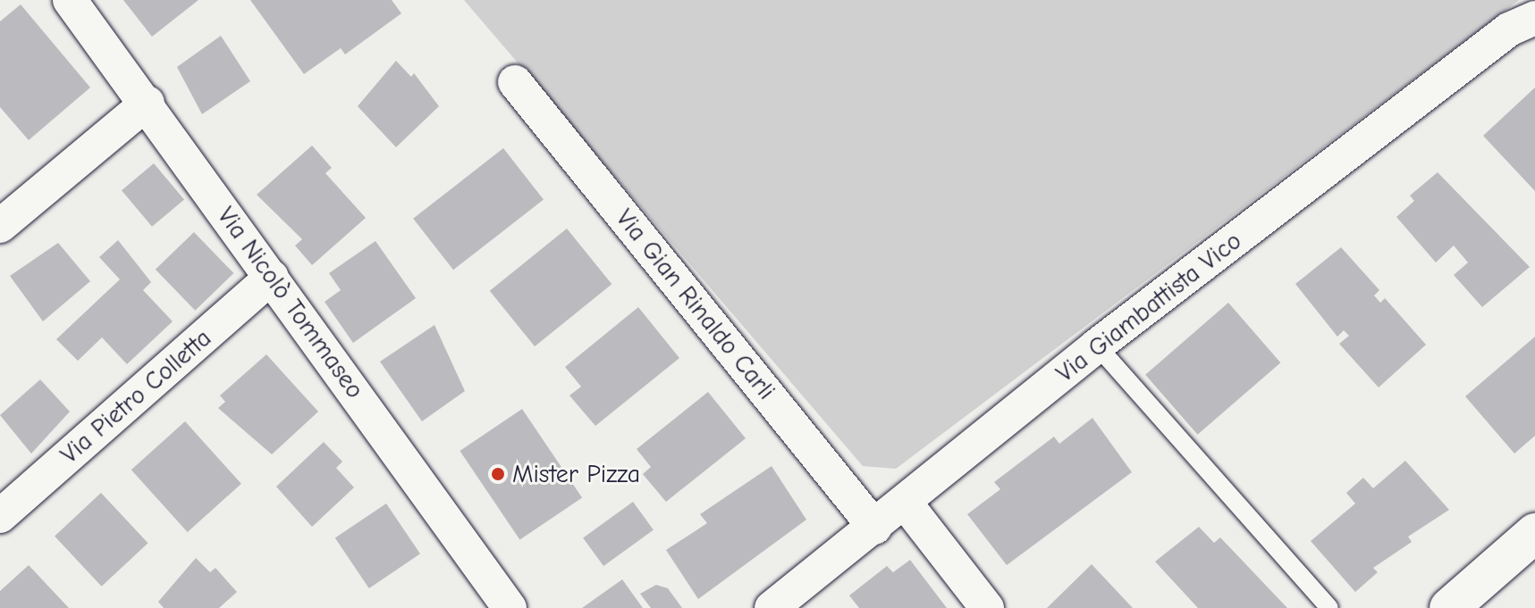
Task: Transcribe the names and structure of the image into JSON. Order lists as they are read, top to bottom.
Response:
{
  "streets": {
    "street": [
      "Via Nicolò Tommaseo",
      "Via Gian Rinaldo Carli",
      "Via Giambattista Vico",
      "Via Pietro Colletta"
    ]
  },
  "crossings": [
    ["Via Nicolò Tommaseo", "Via Pietro Colletta"],
    ["Via Gian Rinaldo Carli", "Via Giambattista Vico"]
  ],
  "places": ["Mister Pizza"]
}
